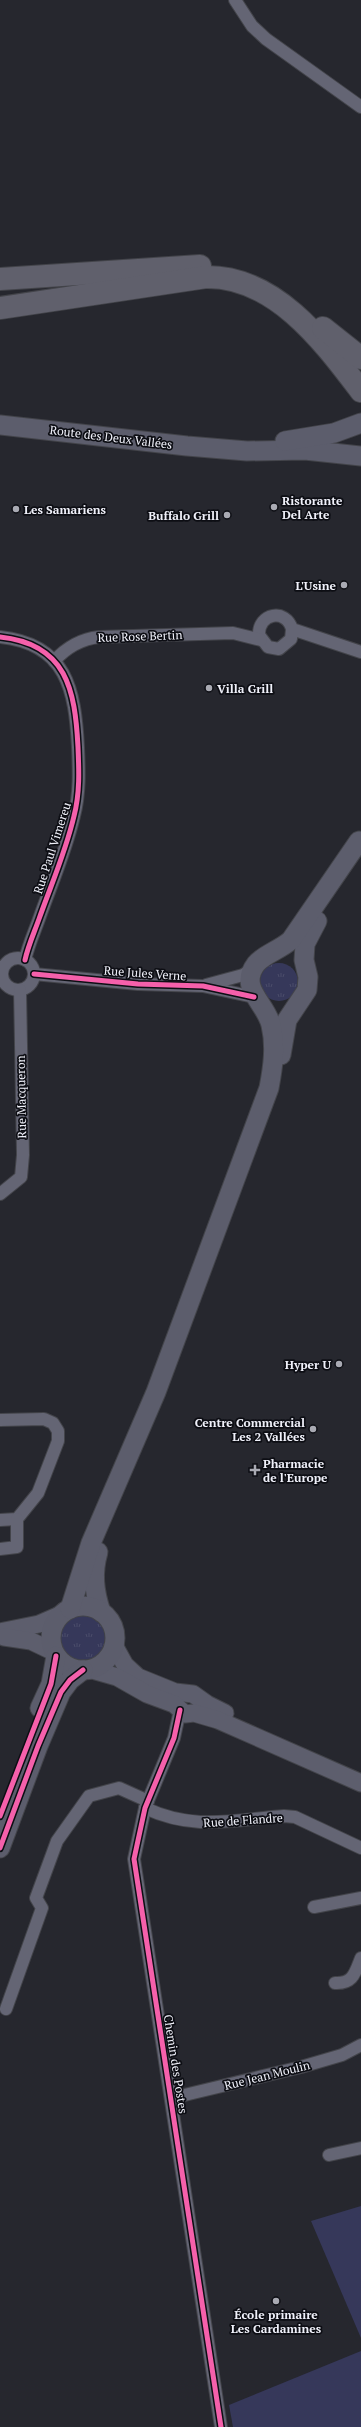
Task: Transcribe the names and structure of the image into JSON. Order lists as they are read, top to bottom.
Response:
{
  "streets": {
    "main road": ["Route des Deux Vallées"],
    "street": [
      "Rue Rose Bertin",
      "Rue Paul Vimereu",
      "Rue Jules Verne",
      "Rue Macqueron",
      "Rue de Flandre",
      "Chemin des Postes",
      "Rue Jean Moulin"
    ]
  },
  "crossings": [
    ["Rue Rose Bertin", "Rue Paul Vimereu"],
    ["Rue Paul Vimereu", "Rue Jules Verne"],
    ["Rue Paul Vimereu", "Rue Macqueron"],
    ["Rue Jules Verne", "Rue Macqueron"],
    ["Rue de Flandre", "Chemin des Postes"],
    ["Chemin des Postes", "Rue Jean Moulin"]
  ],
  "places": {
    "other": [
      "Ristorante Del Arte",
      "Les Samariens",
      "Buffalo Grill",
      "L'Usine",
      "Villa Grill",
      "Hyper U",
      "Centre Commercial Les 2 Vallées",
      "École primaire Les Cardamines"
    ],
    "health": ["Pharmacie de l'Europe"]
  }
}
